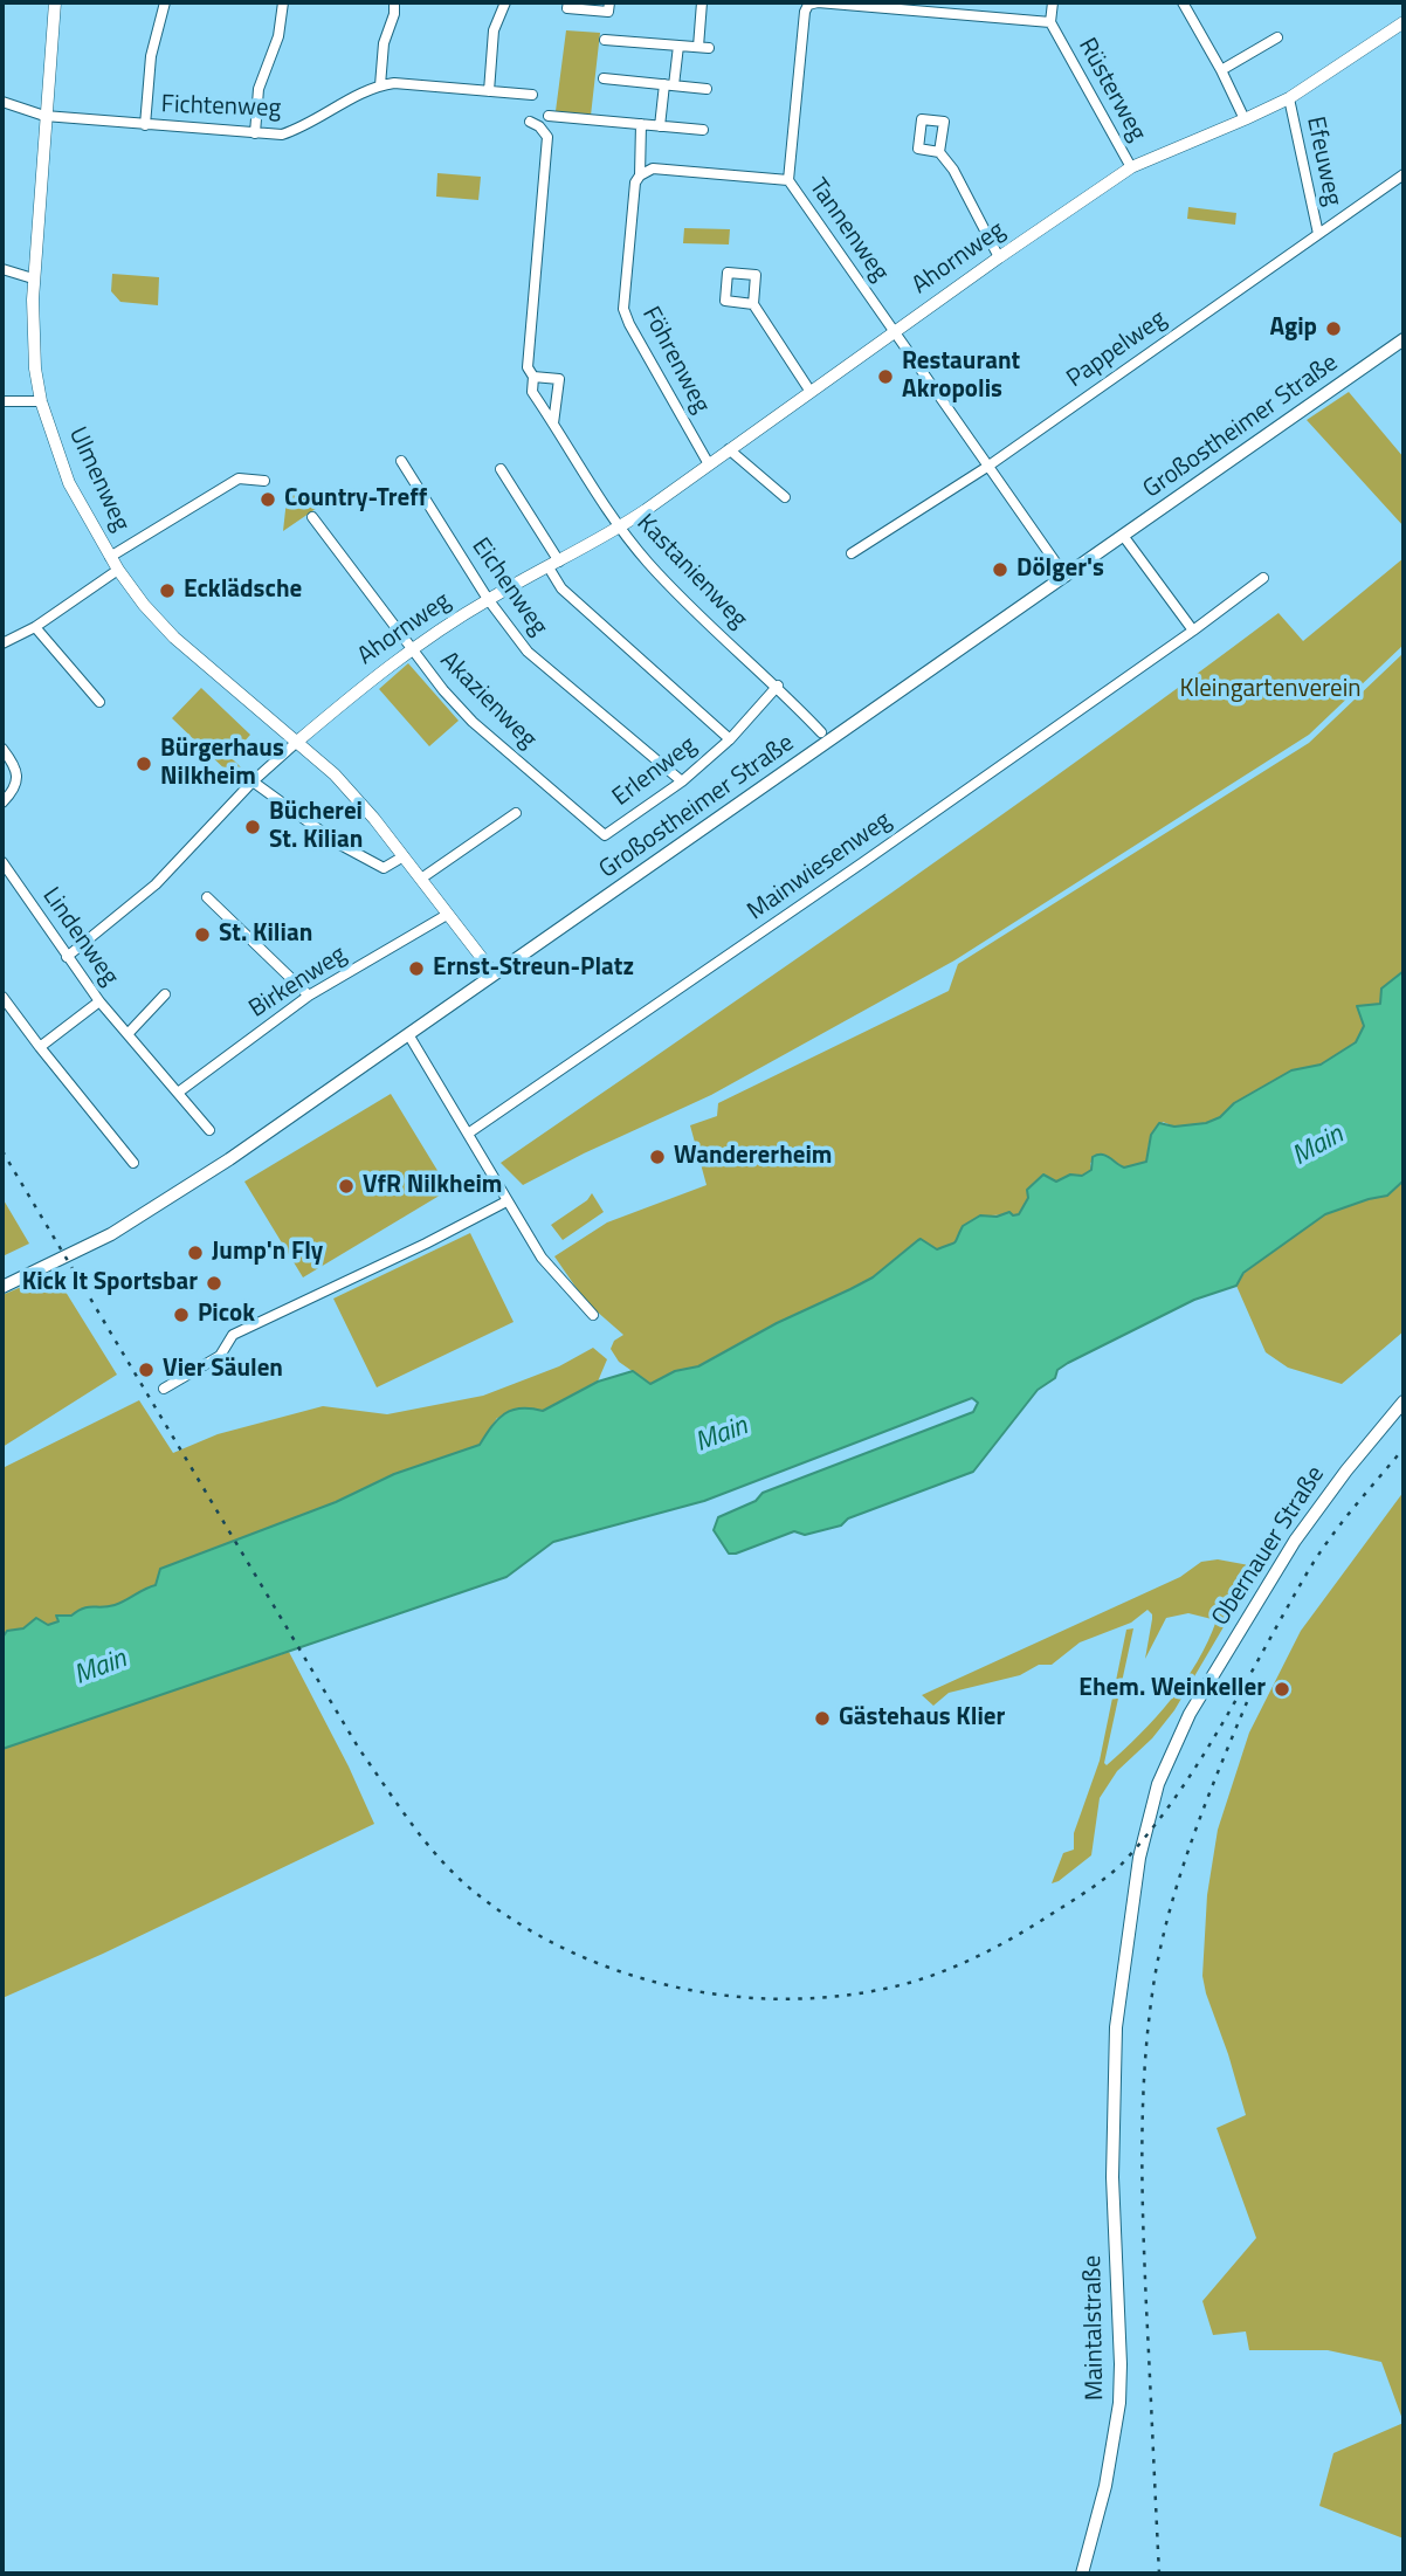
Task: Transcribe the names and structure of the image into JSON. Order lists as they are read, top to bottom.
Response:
{
  "streets": {
    "main road": ["Großostheimer Straße", "Obernauer Straße", "Maintalstraße"],
    "street": [
      "Rüsterweg",
      "Fichtenweg",
      "Efeuweg",
      "Tannenweg",
      "Ahornweg",
      "Pappelweg",
      "Föhrenweg",
      "Ulmenweg",
      "Kastanienweg",
      "Eichenweg",
      "Akazienweg",
      "Erlenweg",
      "Mainwiesenweg",
      "Lindenweg",
      "Birkenweg"
    ]
  },
  "crossings": [
    ["Rüsterweg", "Tannenweg"],
    ["Rüsterweg", "Ahornweg"],
    ["Fichtenweg", "Ulmenweg"],
    ["Efeuweg", "Ahornweg"],
    ["Efeuweg", "Pappelweg"],
    ["Tannenweg", "Ahornweg"],
    ["Tannenweg", "Pappelweg"],
    ["Tannenweg", "Großostheimer Straße"],
    ["Ahornweg", "Föhrenweg"],
    ["Ahornweg", "Ulmenweg"],
    ["Ahornweg", "Kastanienweg"],
    ["Ahornweg", "Eichenweg"],
    ["Ahornweg", "Akazienweg"],
    ["Großostheimer Straße", "Ulmenweg"],
    ["Ulmenweg", "Birkenweg"],
    ["Kastanienweg", "Erlenweg"],
    ["Eichenweg", "Erlenweg"],
    ["Akazienweg", "Erlenweg"],
    ["Lindenweg", "Birkenweg"],
    ["Obernauer Straße", "Maintalstraße"]
  ],
  "water": ["Main"],
  "parks": ["Kleingartenverein"],
  "places": [
    "Agip",
    "Restaurant Akropolis",
    "Country-Treff",
    "Dölger's",
    "Ecklädsche",
    "Bürgerhaus Nilkheim",
    "Bücherei St. Kilian",
    "St. Kilian",
    "Ernst-Streun-Platz",
    "Wandererheim",
    "VfR Nilkheim",
    "Jump'n Fly",
    "Kick It Sportsbar",
    "Picok",
    "Vier Säulen",
    "Ehem. Weinkeller",
    "Gästehaus Klier"
  ]
}
